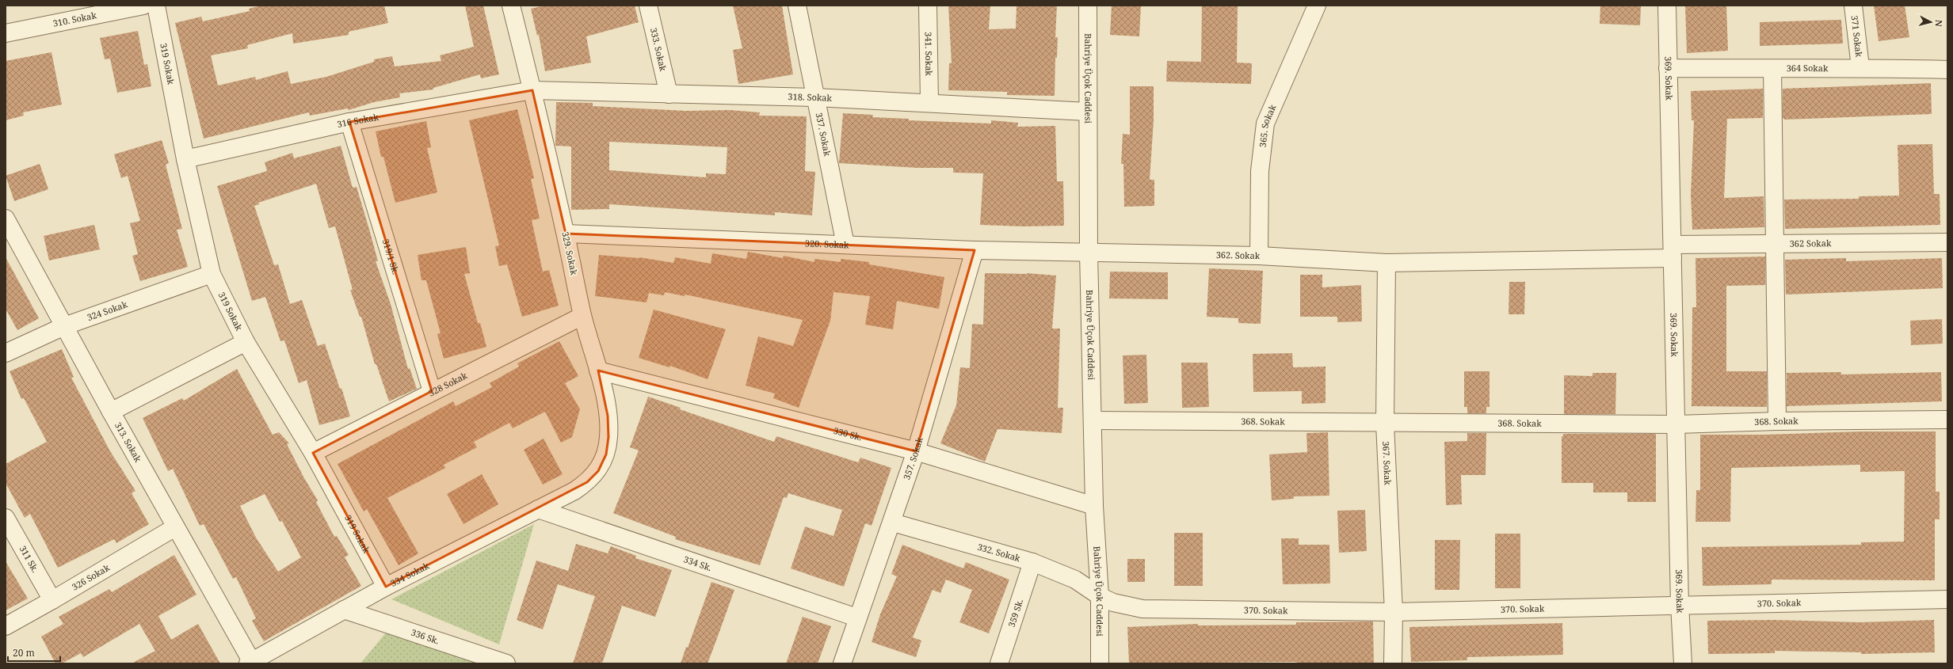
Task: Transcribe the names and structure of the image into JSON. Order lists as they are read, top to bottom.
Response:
{
  "streets": {
    "street": [
      "310. Sokak",
      "371 Sokak",
      "333. Sokak",
      "341. Sokak",
      "319 Sokak",
      "364 Sokak",
      "Bahriye Üçok Caddesi",
      "369. Sokak",
      "318. Sokak",
      "316 Sokak",
      "365. Sokak",
      "337. Sokak",
      "320. Sokak",
      "362 Sokak",
      "329. Sokak",
      "362. Sokak",
      "319/1 Sk.",
      "324 Sokak",
      "328 Sokak",
      "368. Sokak",
      "330 Sk.",
      "313. Sokak",
      "357. Sokak",
      "367. Sokak",
      "332. Sokak",
      "311 Sk.",
      "334 Sk.",
      "334 Sokak",
      "326 Sokak",
      "370. Sokak",
      "359 Sk.",
      "336 Sk."
    ]
  },
  "crossings": [
    ["371 Sokak", "364 Sokak"],
    ["333. Sokak", "318. Sokak"],
    ["341. Sokak", "318. Sokak"],
    ["319 Sokak", "316 Sokak"],
    ["319 Sokak", "324 Sokak"],
    ["319 Sokak", "328 Sokak"],
    ["319 Sokak", "334 Sokak"],
    ["364 Sokak", "369. Sokak"],
    ["Bahriye Üçok Caddesi", "318. Sokak"],
    ["Bahriye Üçok Caddesi", "320. Sokak"],
    ["Bahriye Üçok Caddesi", "362. Sokak"],
    ["Bahriye Üçok Caddesi", "368. Sokak"],
    ["Bahriye Üçok Caddesi", "330 Sk."],
    ["Bahriye Üçok Caddesi", "332. Sokak"],
    ["Bahriye Üçok Caddesi", "370. Sokak"],
    ["369. Sokak", "362 Sokak"],
    ["369. Sokak", "362. Sokak"],
    ["369. Sokak", "368. Sokak"],
    ["369. Sokak", "370. Sokak"],
    ["318. Sokak", "316 Sokak"],
    ["318. Sokak", "337. Sokak"],
    ["318. Sokak", "329. Sokak"],
    ["316 Sokak", "329. Sokak"],
    ["316 Sokak", "319/1 Sk."],
    ["365. Sokak", "362. Sokak"],
    ["337. Sokak", "320. Sokak"],
    ["320. Sokak", "329. Sokak"],
    ["320. Sokak", "362. Sokak"],
    ["320. Sokak", "357. Sokak"],
    ["362 Sokak", "362. Sokak"],
    ["329. Sokak", "328 Sokak"],
    ["329. Sokak", "330 Sk."],
    ["329. Sokak", "334 Sokak"],
    ["362. Sokak", "367. Sokak"],
    ["319/1 Sk.", "328 Sokak"],
    ["324 Sokak", "313. Sokak"],
    ["368. Sokak", "367. Sokak"],
    ["330 Sk.", "357. Sokak"],
    ["313. Sokak", "334 Sokak"],
    ["313. Sokak", "326 Sokak"],
    ["357. Sokak", "332. Sokak"],
    ["357. Sokak", "334 Sk."],
    ["367. Sokak", "370. Sokak"],
    ["332. Sokak", "370. Sokak"],
    ["332. Sokak", "359 Sk."],
    ["311 Sk.", "326 Sokak"],
    ["334 Sk.", "334 Sokak"],
    ["334 Sokak", "336 Sk."]
  ],
  "scale_bar": "20 m",
  "north": "right"
}
